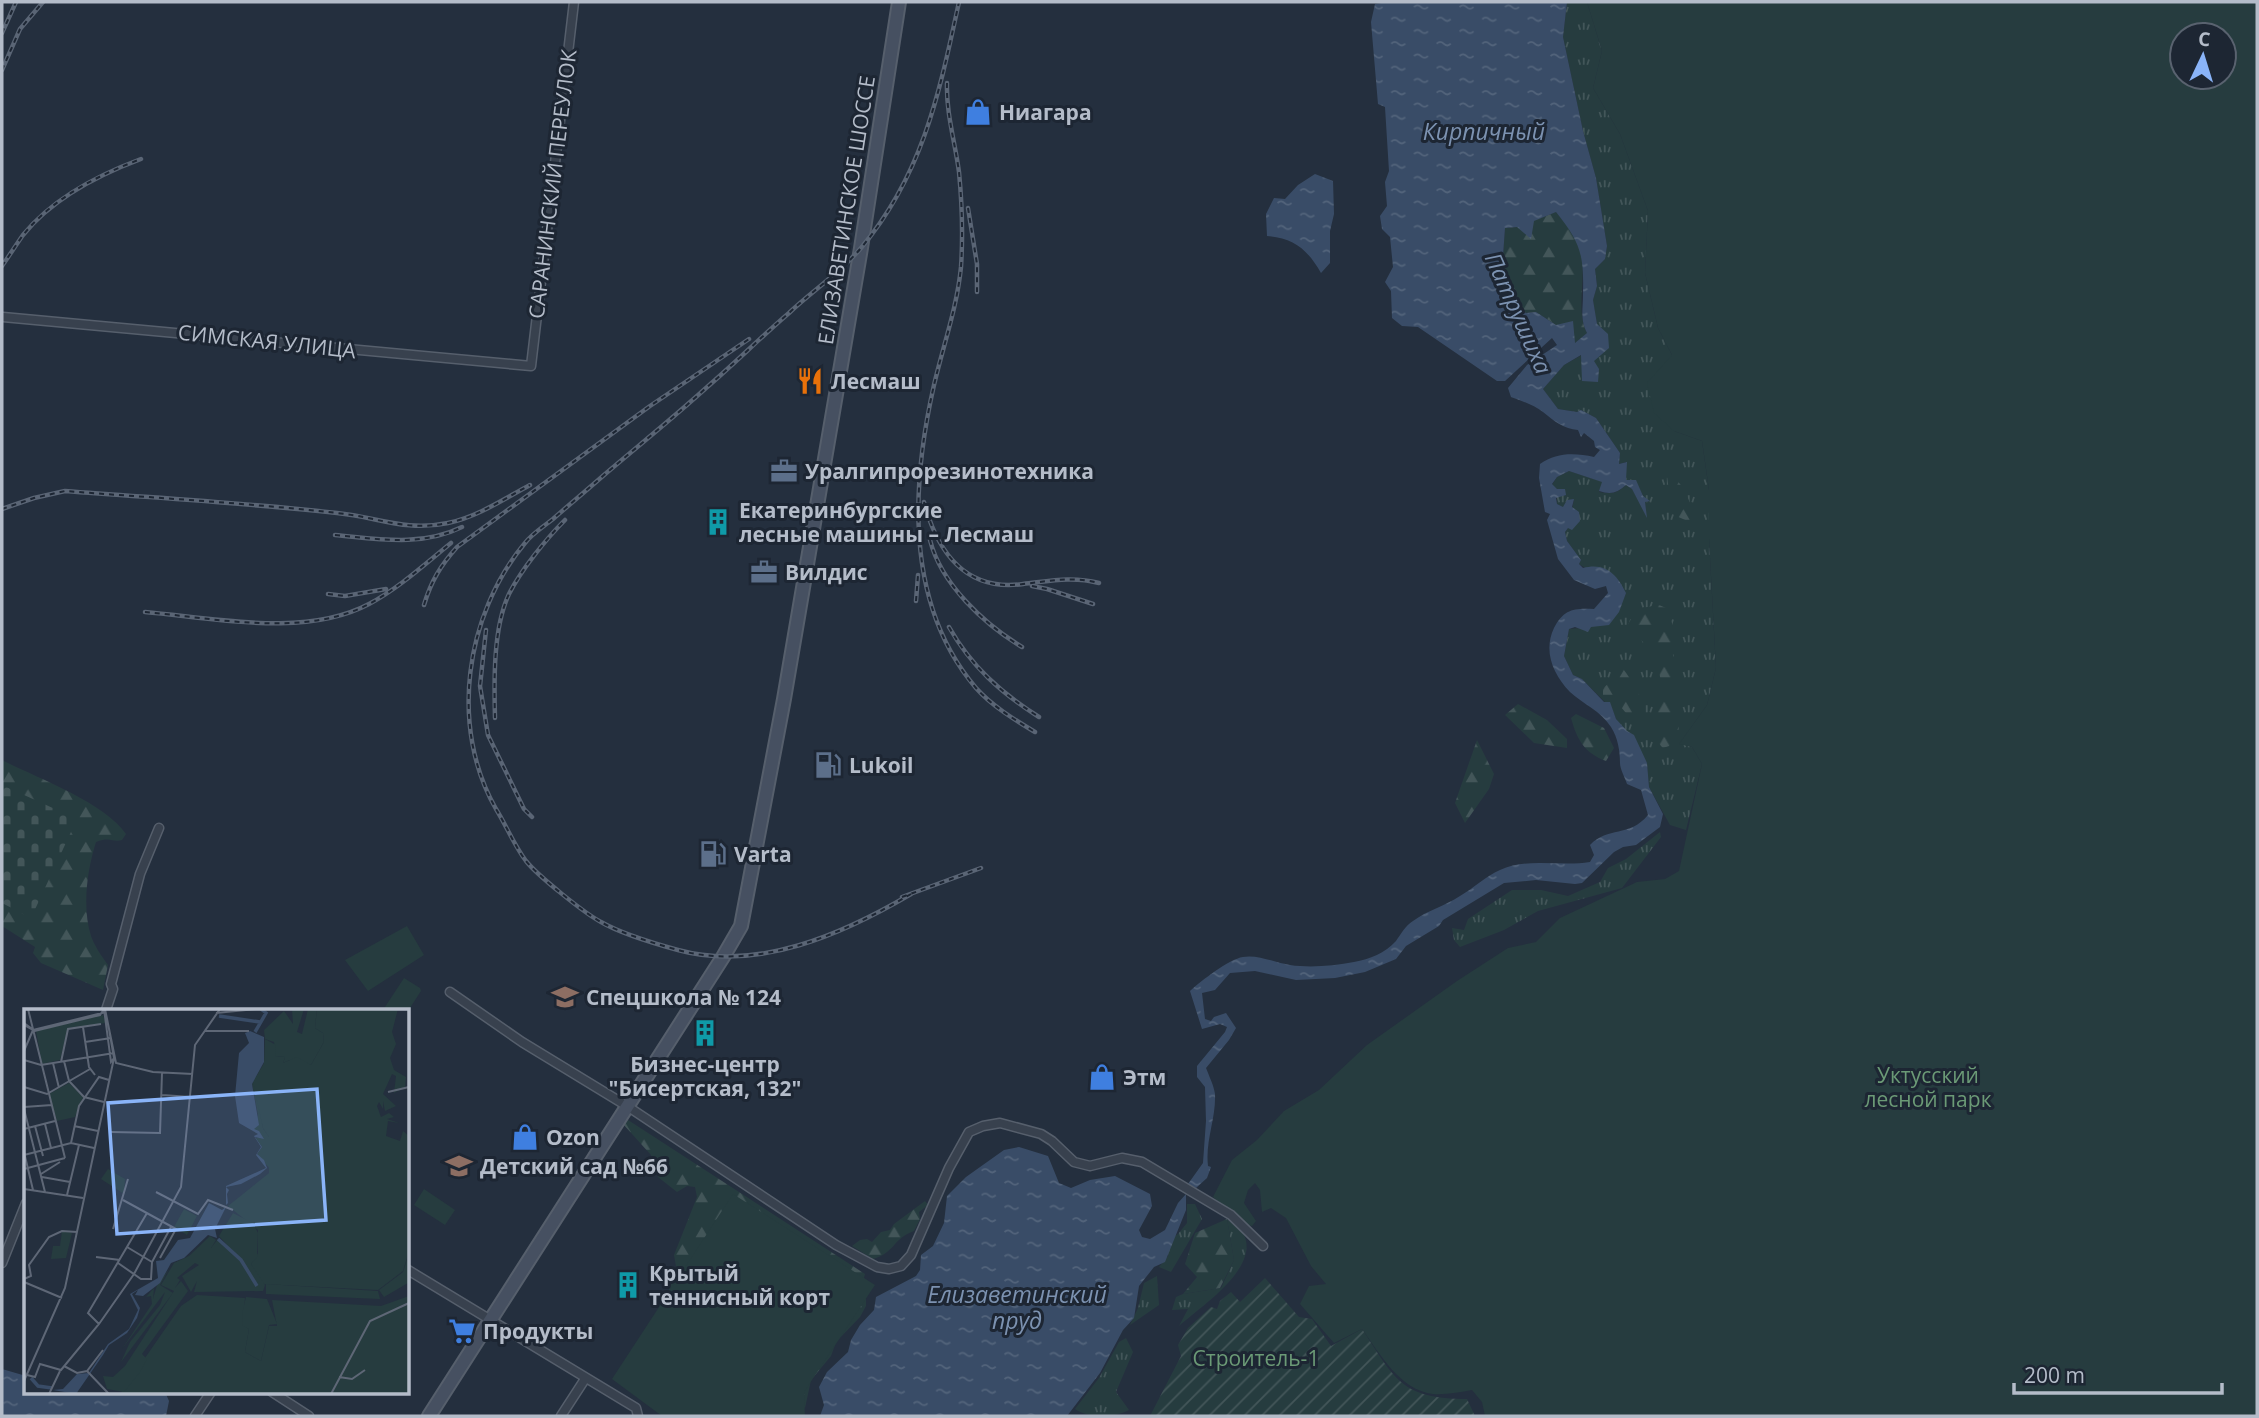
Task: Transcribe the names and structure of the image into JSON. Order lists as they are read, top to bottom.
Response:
{
  "streets": {
    "main road": ["ЕЛИЗАВЕТИНСКОЕ ШОССЕ"],
    "street": ["САРАНИНСКИЙ ПЕРЕУЛОК", "СИМСКАЯ УЛИЦА"]
  },
  "crossings": [
    ["САРАНИНСКИЙ ПЕРЕУЛОК", "СИМСКАЯ УЛИЦА"]
  ],
  "water": ["Кирпичный", "Патрушиха", "Елизаветинский пруд"],
  "parks": ["Уктусский лесной парк", "Строитель-1"],
  "places": {
    "shop": ["Ниагара", "Этм", "Ozon"],
    "restaurant": ["Лесмаш"],
    "office": ["Уралгипрорезинотехника", "Вилдис"],
    "building": ["Екатеринбургские лесные машины – Лесмаш", "Бизнес-центр \"Бисертская, 132\"", "Крытый теннисный корт"],
    "fuel station": ["Lukoil", "Varta"],
    "school or university": ["Спецшкола № 124", "Детский сад №66"],
    "supermarket": ["Продукты"]
  },
  "scale_bar": "200 m",
  "north": "top"
}
